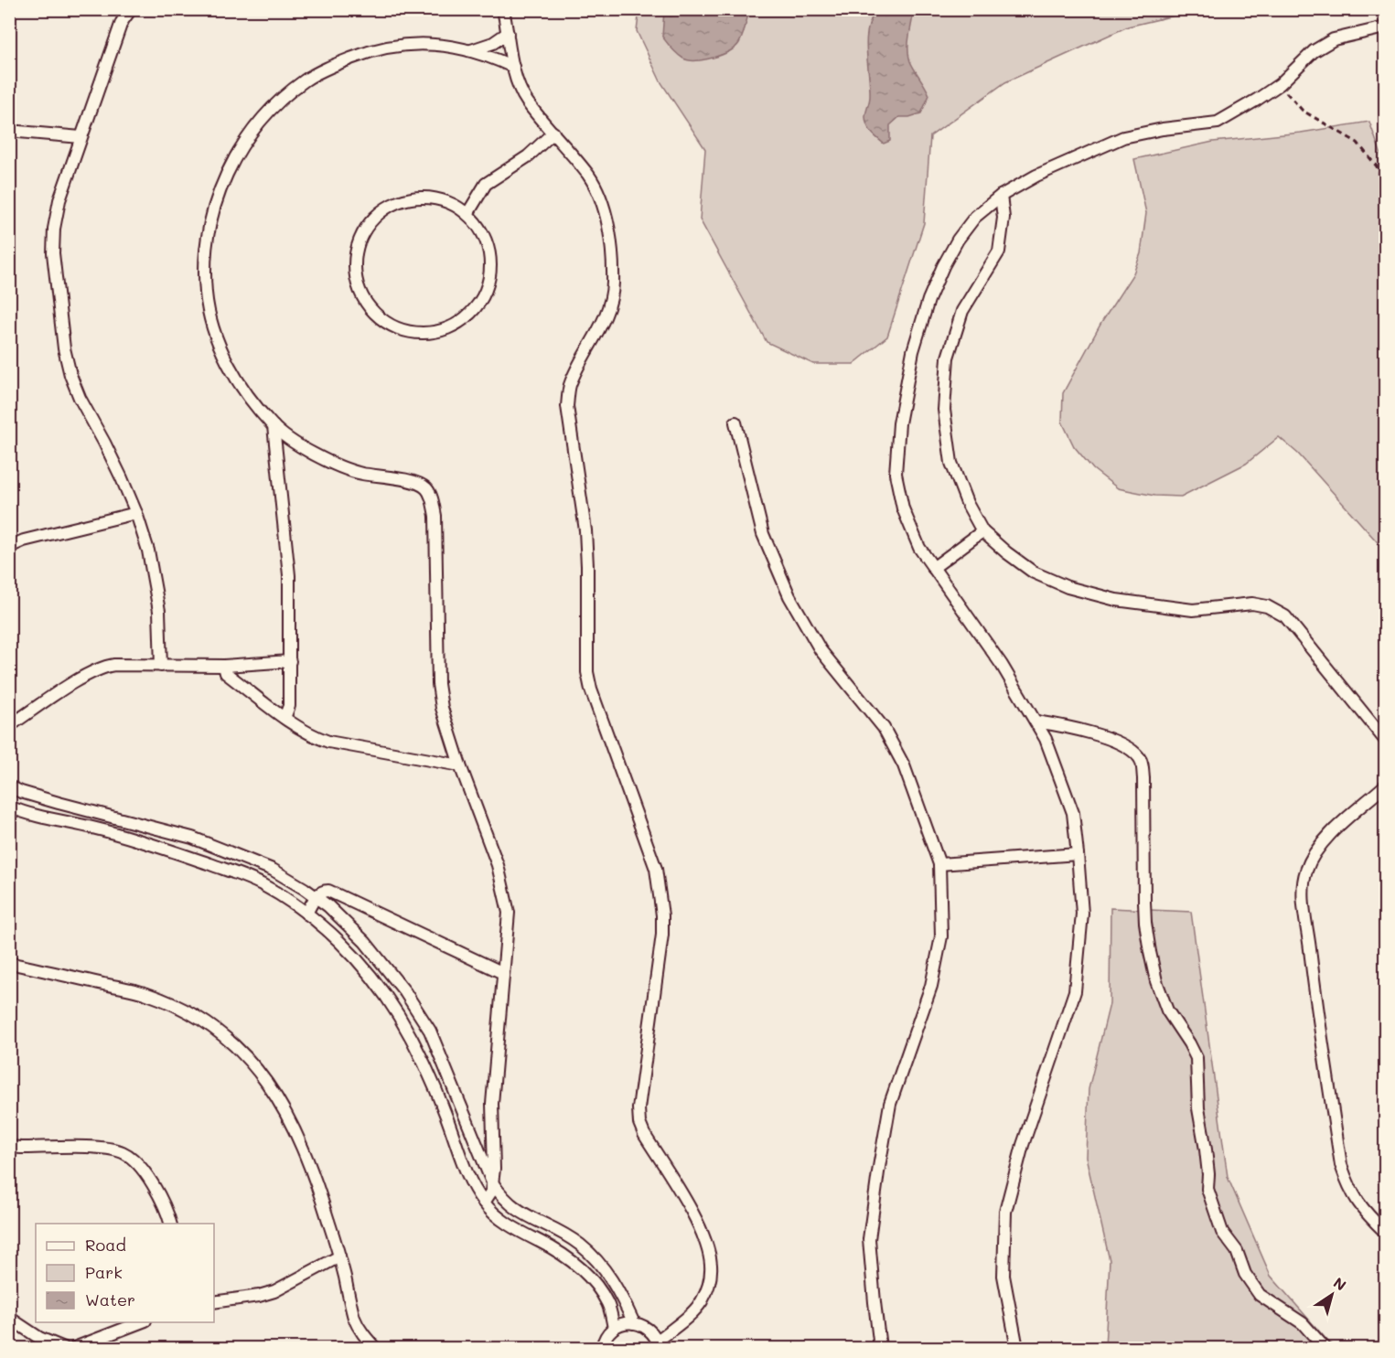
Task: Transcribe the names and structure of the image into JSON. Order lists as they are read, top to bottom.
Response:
{
  "legend": ["Road", "Park", "Water"],
  "north": "top right"
}
